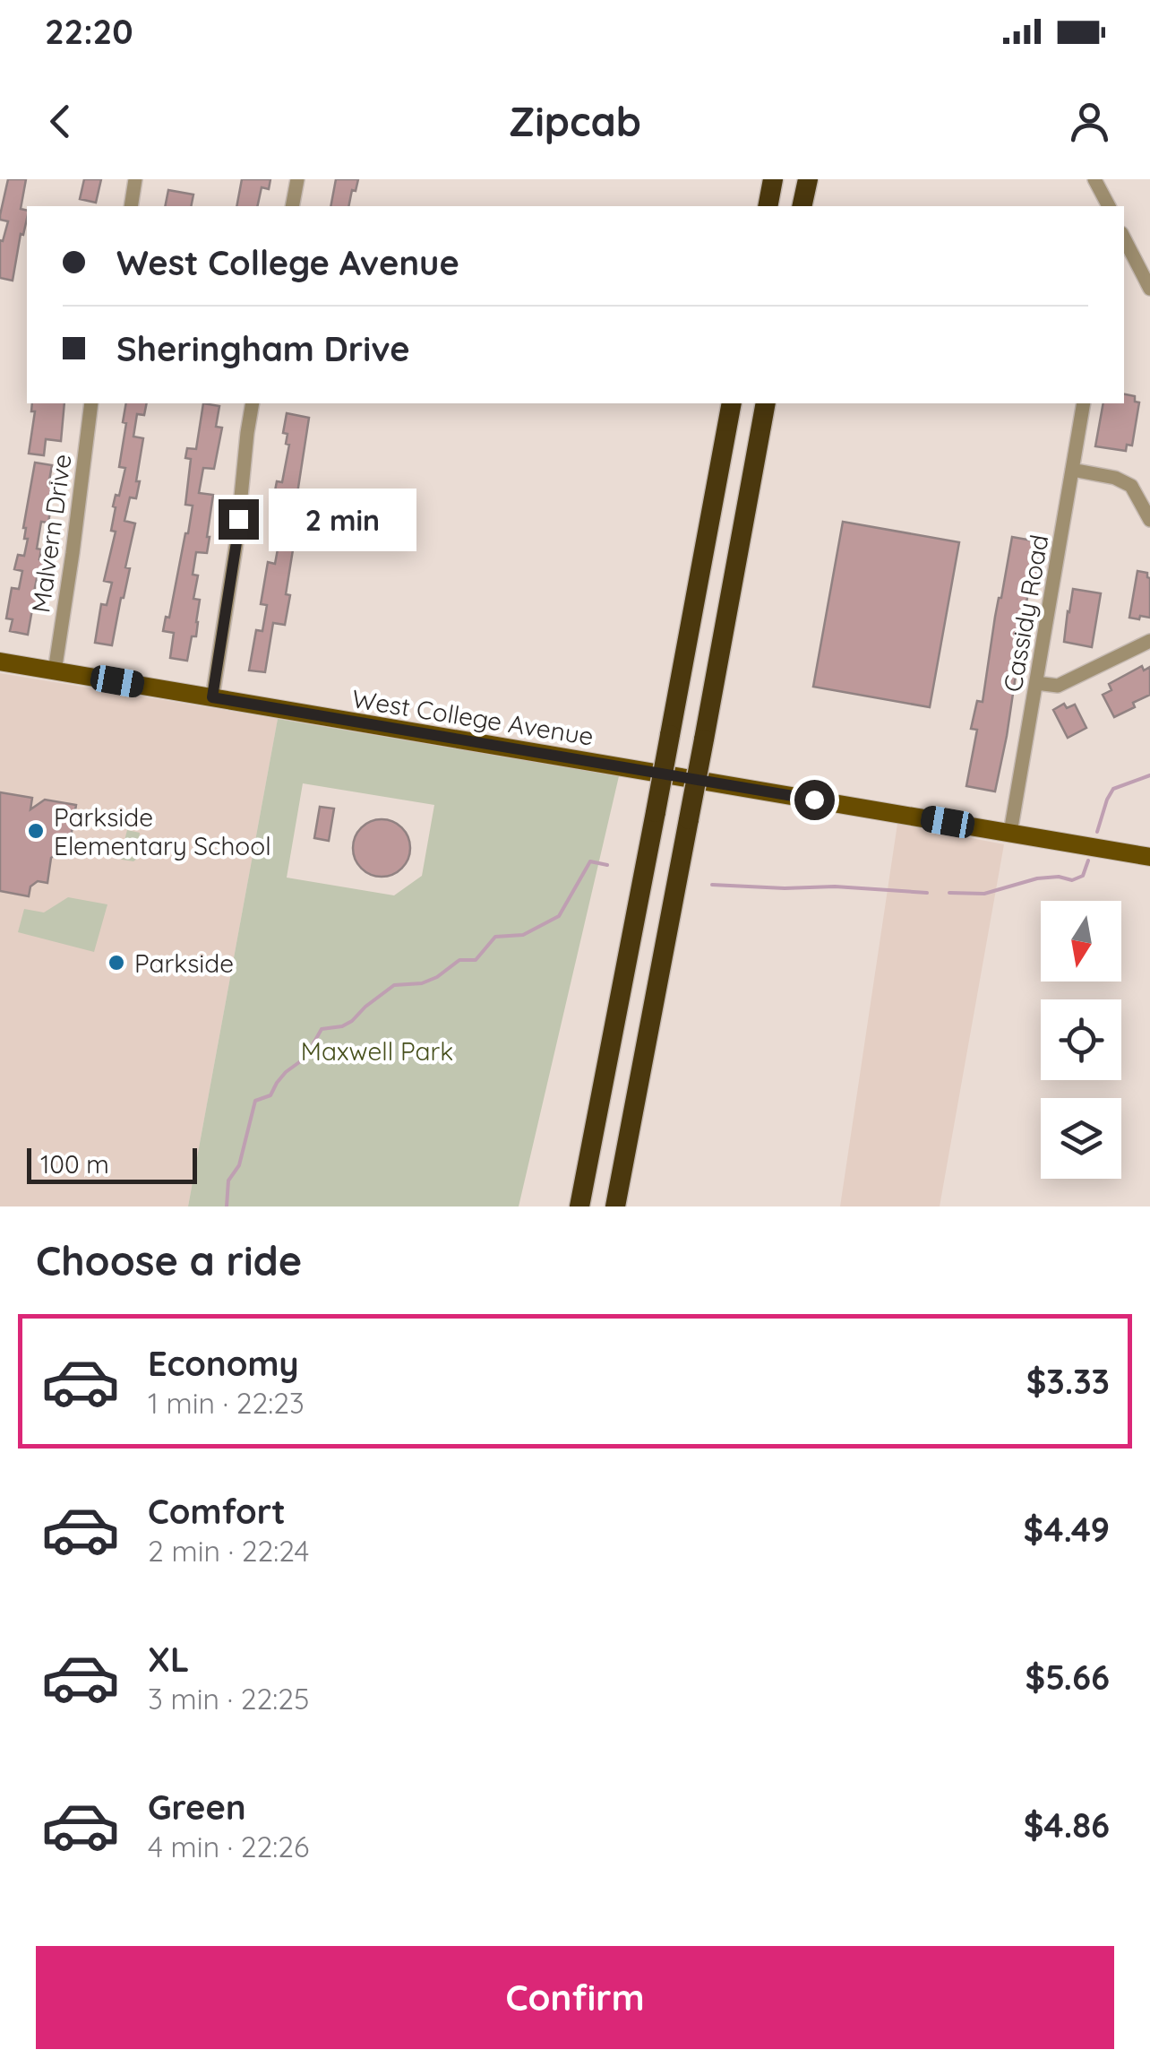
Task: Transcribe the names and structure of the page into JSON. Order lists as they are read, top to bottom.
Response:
{
  "streets": {
    "main road": ["West College Avenue"],
    "street": ["Malvern Drive", "Cassidy Road"]
  },
  "crossings": [
    ["Malvern Drive", "West College Avenue"],
    ["Cassidy Road", "West College Avenue"]
  ],
  "parks": ["Maxwell Park"],
  "places": ["Parkside Elementary School", "Parkside"],
  "scale_bar": "100 m",
  "north": "bottom",
  "page": {
    "status": "22:20",
    "header": "Zipcab",
    "banner": ["West College Avenue", "Sheringham Drive"],
    "bubble": "2 min",
    "scale": "100 m",
    "heading": "Choose a ride",
    "list": [
      {
        "name": "Economy",
        "note": "1 min · 22:23",
        "value": "$3.33"
      },
      {
        "name": "Comfort",
        "note": "2 min · 22:24",
        "value": "$4.49"
      },
      {
        "name": "XL",
        "note": "3 min · 22:25",
        "value": "$5.66"
      },
      {
        "name": "Green",
        "note": "4 min · 22:26",
        "value": "$4.86"
      }
    ],
    "buttons": "Confirm"
  }
}
